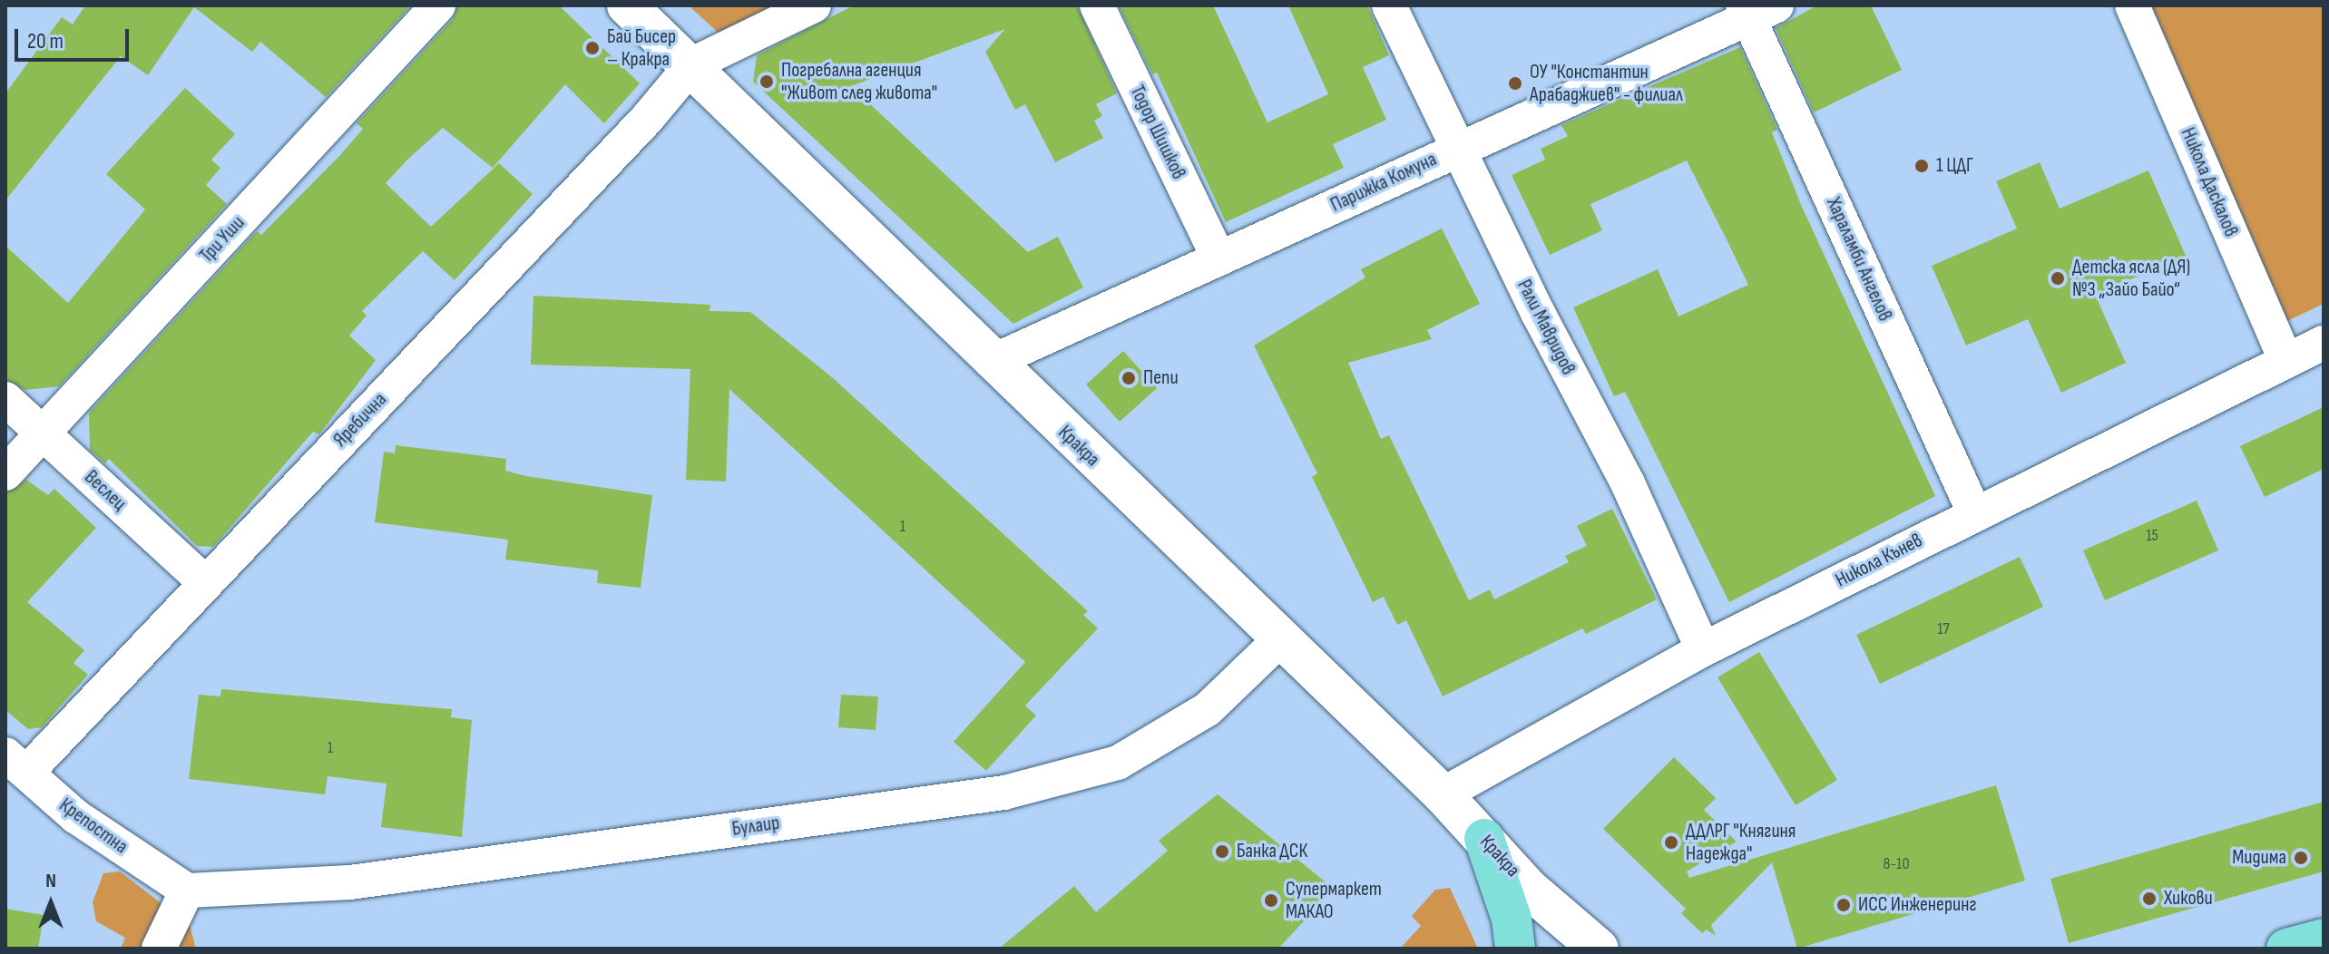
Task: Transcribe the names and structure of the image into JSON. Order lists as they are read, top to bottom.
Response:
{
  "streets": {
    "street": [
      "Тодор Шишков",
      "Парижка Комуна",
      "Никола Даскалов",
      "Три Уши",
      "Хараламби Ангелов",
      "Рали Мавридов",
      "Яребична",
      "Кракра",
      "Веслец",
      "Никола Кънев",
      "Крепостна",
      "Булаир"
    ]
  },
  "crossings": [
    ["Тодор Шишков", "Парижка Комуна"],
    ["Парижка Комуна", "Хараламби Ангелов"],
    ["Парижка Комуна", "Рали Мавридов"],
    ["Парижка Комуна", "Кракра"],
    ["Никола Даскалов", "Никола Кънев"],
    ["Три Уши", "Веслец"],
    ["Хараламби Ангелов", "Никола Кънев"],
    ["Рали Мавридов", "Никола Кънев"],
    ["Яребична", "Кракра"],
    ["Яребична", "Веслец"],
    ["Яребична", "Крепостна"],
    ["Кракра", "Никола Кънев"],
    ["Кракра", "Булаир"],
    ["Крепостна", "Булаир"]
  ],
  "places": [
    "Бай Бисер – Кракра",
    "Погребална агенция \"Живот след живота\"",
    "ОУ \"Константин Арабаджиев\" - филиал",
    "1 ЦДГ",
    "Детска ясла (ДЯ) №3 „Зайо Байо“",
    "Пепи",
    "ДДЛРГ \"Княгиня Надежда\"",
    "Банка ДСК",
    "Мидима",
    "Хикови",
    "Супермаркет МАКАО",
    "ИСС Инженеринг"
  ],
  "house_numbers": [
    "1",
    "15",
    "17",
    "1",
    "8-10"
  ],
  "scale_bar": "20 m",
  "north": "top"
}
